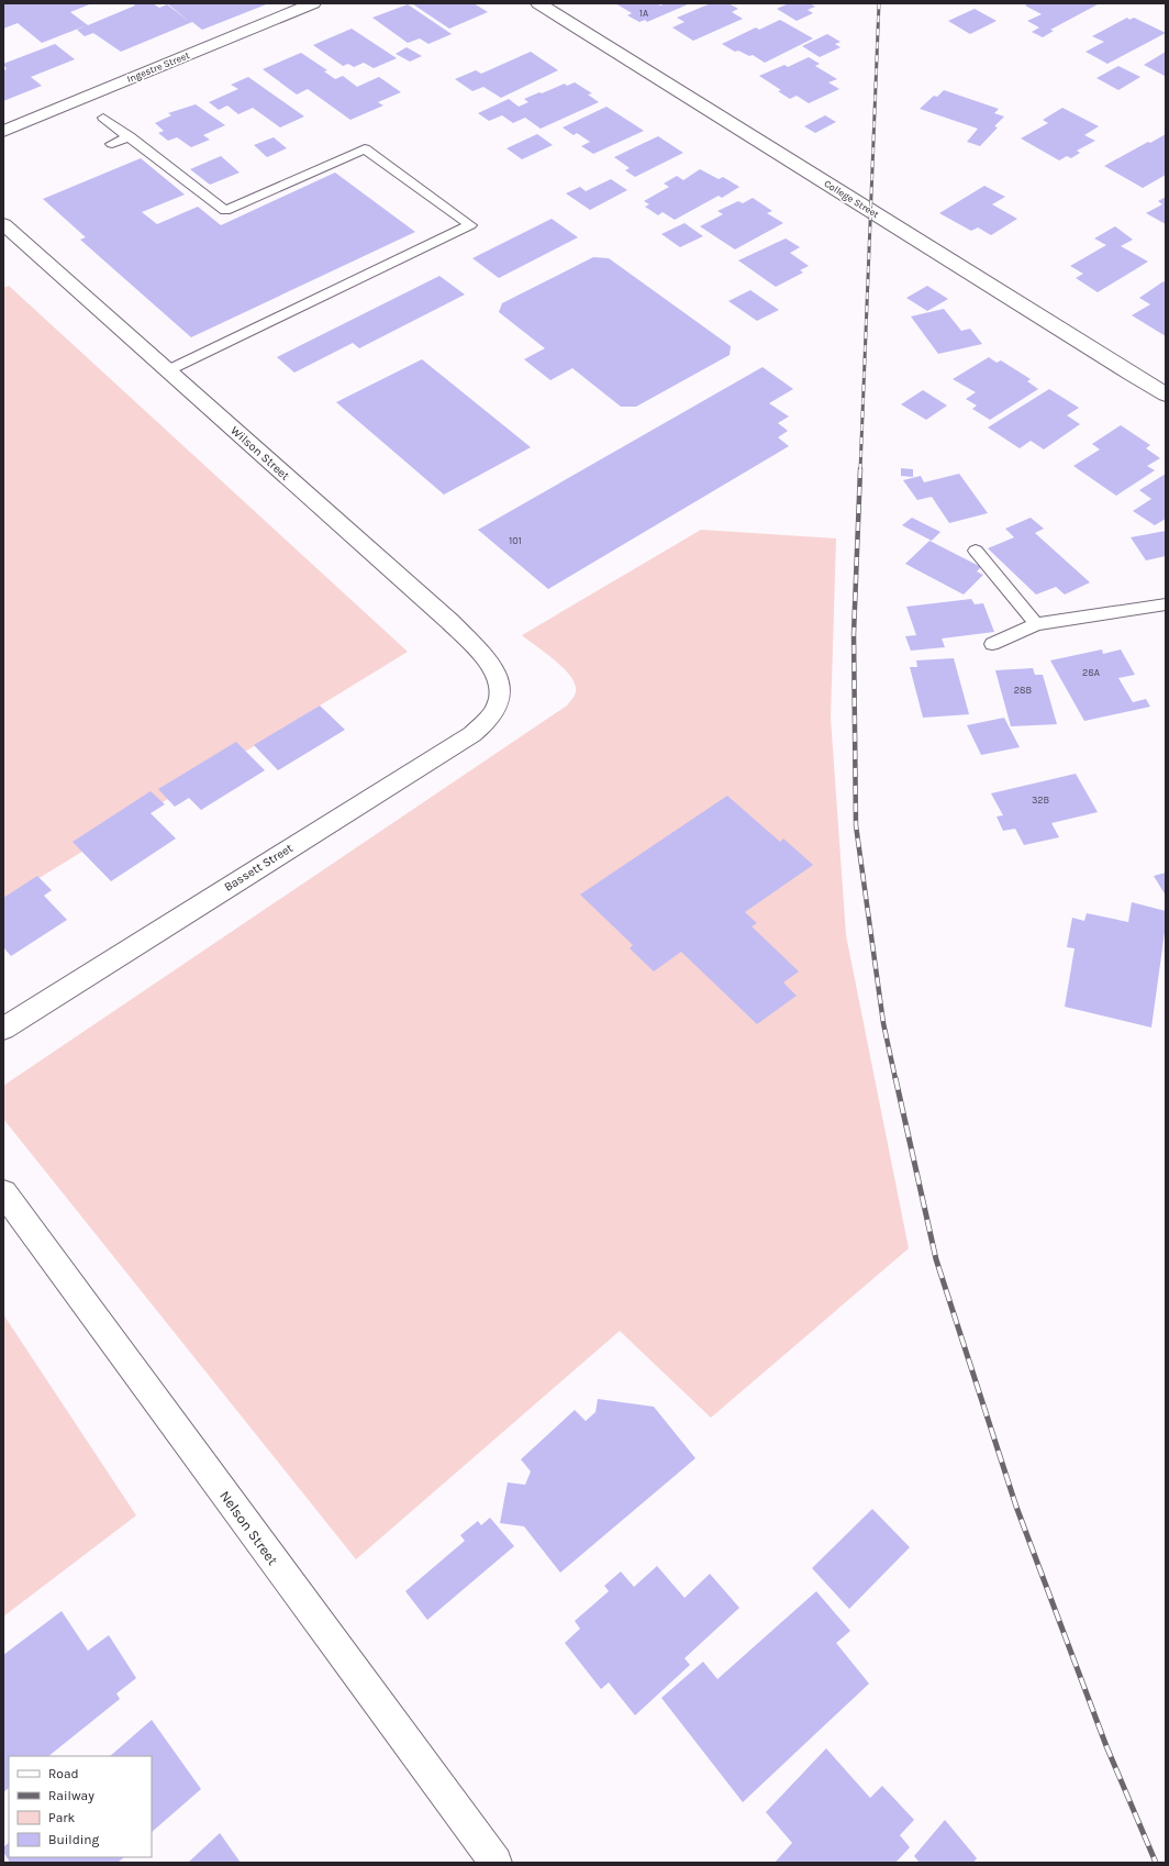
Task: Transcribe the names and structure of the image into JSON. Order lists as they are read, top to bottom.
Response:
{
  "streets": {
    "street": [
      "Ingestre Street",
      "College Street",
      "Wilson Street",
      "Bassett Street",
      "Nelson Street"
    ]
  },
  "crossings": [
    ["Wilson Street", "Bassett Street"]
  ],
  "house_numbers": [
    "1A",
    "101",
    "28A",
    "28B",
    "32B"
  ],
  "legend": [
    "Road",
    "Railway",
    "Park",
    "Building"
  ]
}
